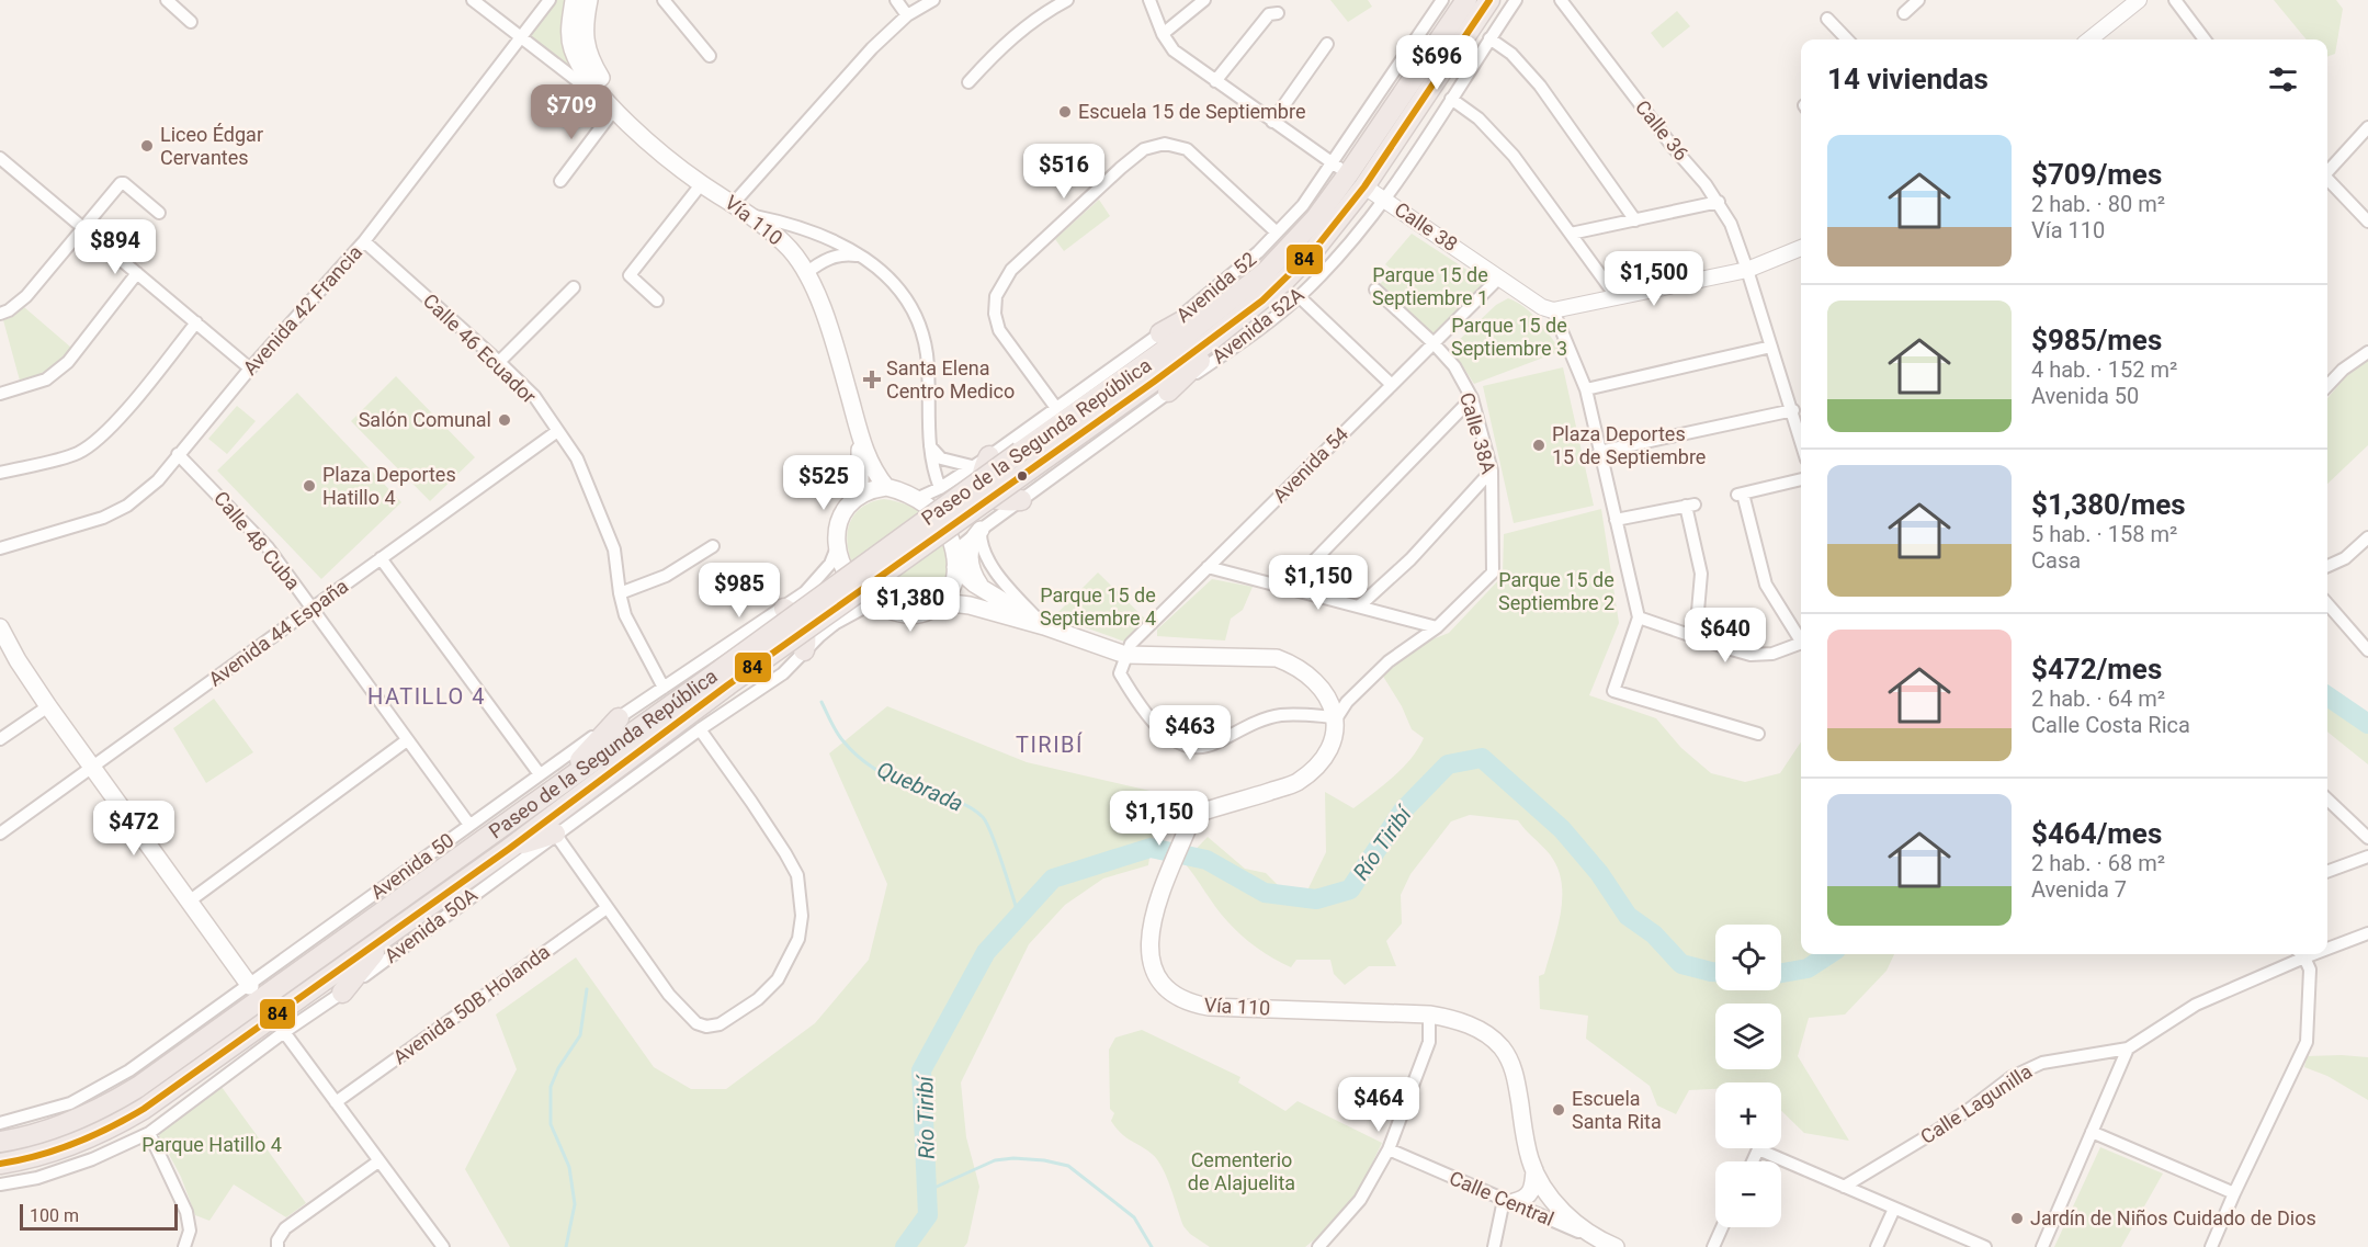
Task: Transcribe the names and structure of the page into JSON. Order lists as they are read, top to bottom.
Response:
{
  "streets": {
    "highway": ["Paseo de la Segunda República"],
    "main road": ["Vía 110", "Calle Central"],
    "street": [
      "Calle 36",
      "Calle 38",
      "Avenida 52",
      "Avenida 42 Francia",
      "Avenida 52A",
      "Calle 46 Ecuador",
      "Calle 38A",
      "Avenida 54",
      "Calle 48 Cuba",
      "Avenida 44 España",
      "Avenida 50",
      "Avenida 50A",
      "Avenida 50B Holanda",
      "Calle Lagunilla"
    ]
  },
  "crossings": [
    ["Vía 110", "Avenida 52"],
    ["Vía 110", "Avenida 52A"],
    ["Vía 110", "Avenida 50"],
    ["Vía 110", "Avenida 50A"],
    ["Vía 110", "Calle Central"],
    ["Calle 38", "Avenida 52"],
    ["Calle 38", "Avenida 52A"],
    ["Calle 38", "Paseo de la Segunda República"],
    ["Calle 38", "Avenida 54"],
    ["Avenida 52", "Avenida 52A"],
    ["Avenida 52", "Paseo de la Segunda República"],
    ["Avenida 52", "Avenida 50"],
    ["Avenida 52", "Avenida 50A"],
    ["Avenida 42 Francia", "Calle 46 Ecuador"],
    ["Avenida 42 Francia", "Calle 48 Cuba"],
    ["Avenida 52A", "Avenida 50"],
    ["Avenida 52A", "Avenida 50A"],
    ["Calle 46 Ecuador", "Avenida 44 España"],
    ["Calle 46 Ecuador", "Avenida 50"],
    ["Calle 38A", "Avenida 54"],
    ["Calle 48 Cuba", "Avenida 44 España"],
    ["Calle 48 Cuba", "Avenida 50"],
    ["Avenida 50", "Avenida 50A"]
  ],
  "districts": ["HATILLO 4", "TIRIBÍ"],
  "water": ["Quebrada", "Río Tiribí"],
  "parks": [
    "Parque 15 de Septiembre 1",
    "Parque 15 de Septiembre 3",
    "Parque 15 de Septiembre 2",
    "Parque 15 de Septiembre 4",
    "Parque Hatillo 4",
    "Cementerio de Alajuelita"
  ],
  "places": {
    "other": [
      "Escuela 15 de Septiembre",
      "Liceo Édgar Cervantes",
      "Salón Comunal",
      "Plaza Deportes 15 de Septiembre",
      "Plaza Deportes Hatillo 4",
      "Escuela Santa Rita",
      "Jardín de Niños Cuidado de Dios"
    ],
    "health": ["Santa Elena Centro Medico"]
  },
  "lines": ["transit line 84"],
  "scale_bar": "100 m",
  "page": {
    "price": [
      "$696",
      "$709",
      "$516",
      "$894",
      "$1,500",
      "$525",
      "$1,150",
      "$985",
      "$1,380",
      "$640",
      "$463",
      "$1,150",
      "$472",
      "$464"
    ],
    "heading": "14 viviendas",
    "list": [
      {
        "name": "$709/mes",
        "note": "2 hab. · 80 m² · Vía 110"
      },
      {
        "name": "$985/mes",
        "note": "4 hab. · 152 m² · Avenida 50"
      },
      {
        "name": "$1,380/mes",
        "note": "5 hab. · 158 m² · Casa"
      },
      {
        "name": "$472/mes",
        "note": "2 hab. · 64 m² · Calle Costa Rica"
      },
      {
        "name": "$464/mes",
        "note": "2 hab. · 68 m² · Avenida 7"
      }
    ],
    "map_buttons": ["+", "−"],
    "scale": "100 m"
  }
}
